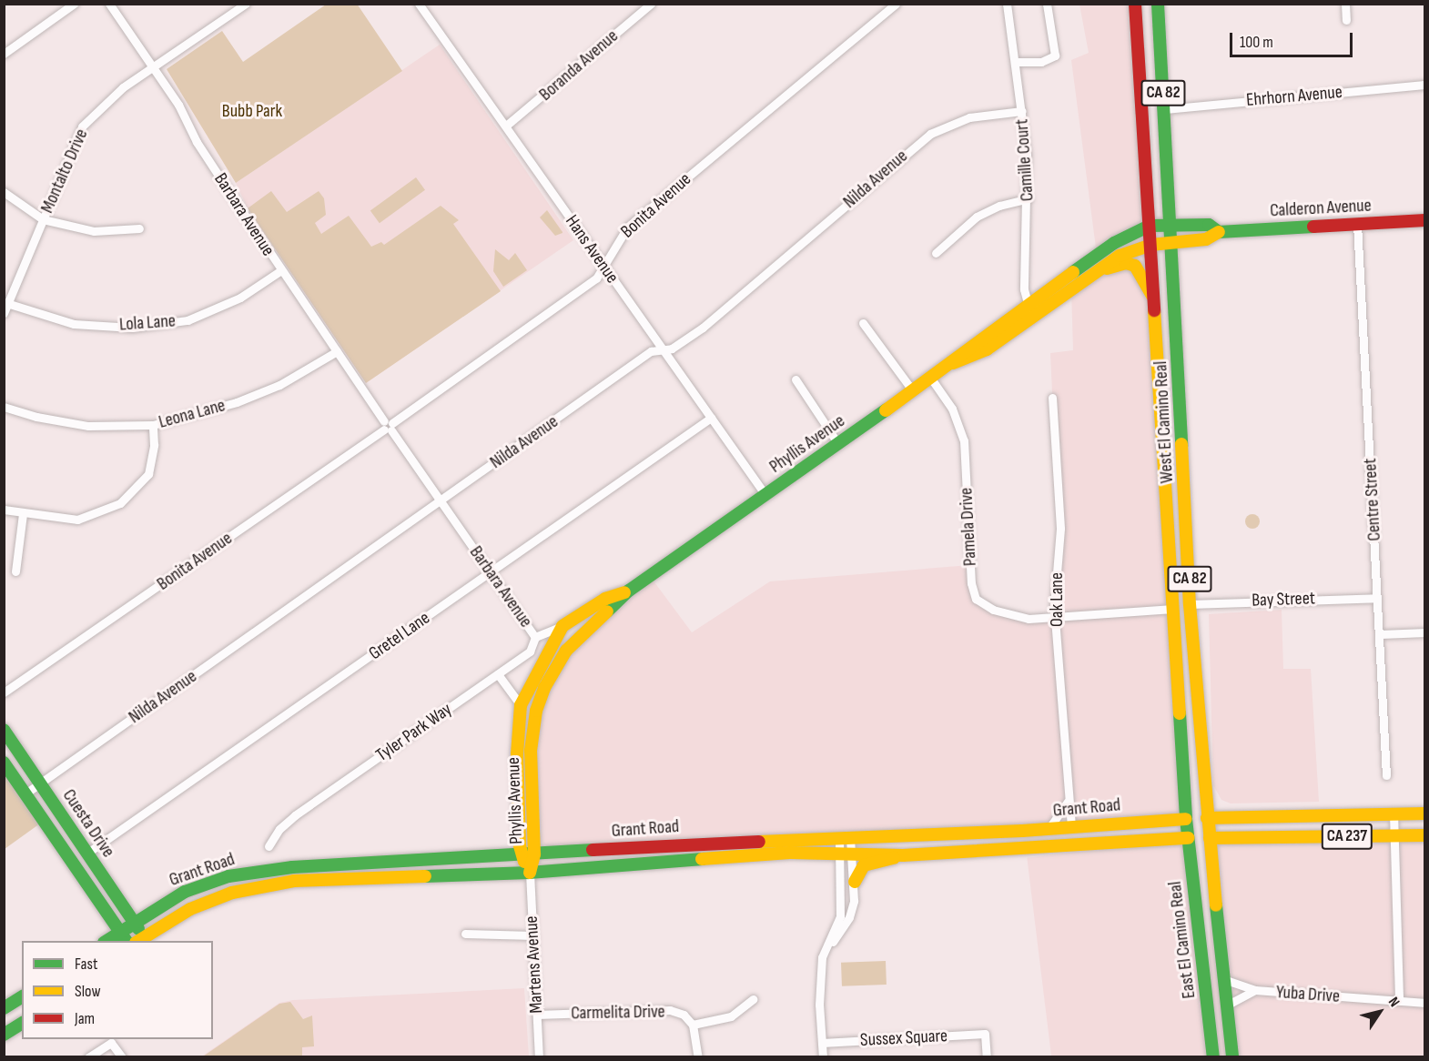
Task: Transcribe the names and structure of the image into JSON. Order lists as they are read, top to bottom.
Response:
{
  "streets": {
    "main road": [
      "CA 82",
      "Calderon Avenue",
      "West El Camino Real",
      "Phyllis Avenue",
      "Grant Road",
      "Cuesta Drive",
      "CA 237",
      "East El Camino Real"
    ],
    "street": [
      "Boranda Avenue",
      "Ehrhorn Avenue",
      "Camille Court",
      "Montalto Drive",
      "Nilda Avenue",
      "Bonita Avenue",
      "Barbara Avenue",
      "Hans Avenue",
      "Lola Lane",
      "Leona Lane",
      "Centre Street",
      "Pamela Drive",
      "Oak Lane",
      "Bay Street",
      "Gretel Lane",
      "Tyler Park Way",
      "Martens Avenue",
      "Yuba Drive",
      "Carmelita Drive",
      "Sussex Square"
    ]
  },
  "crossings": [
    ["Boranda Avenue", "Hans Avenue"],
    ["Ehrhorn Avenue", "West El Camino Real"],
    ["Camille Court", "Nilda Avenue"],
    ["Camille Court", "Phyllis Avenue"],
    ["Montalto Drive", "Barbara Avenue"],
    ["Montalto Drive", "Lola Lane"],
    ["Nilda Avenue", "Barbara Avenue"],
    ["Nilda Avenue", "Hans Avenue"],
    ["Nilda Avenue", "Cuesta Drive"],
    ["Bonita Avenue", "Barbara Avenue"],
    ["Bonita Avenue", "Hans Avenue"],
    ["Calderon Avenue", "West El Camino Real"],
    ["Calderon Avenue", "Phyllis Avenue"],
    ["Calderon Avenue", "Centre Street"],
    ["Barbara Avenue", "Lola Lane"],
    ["Barbara Avenue", "Leona Lane"],
    ["Barbara Avenue", "Gretel Lane"],
    ["Barbara Avenue", "Tyler Park Way"],
    ["Hans Avenue", "Phyllis Avenue"],
    ["Hans Avenue", "Gretel Lane"],
    ["West El Camino Real", "Phyllis Avenue"],
    ["West El Camino Real", "Bay Street"],
    ["West El Camino Real", "Grant Road"],
    ["West El Camino Real", "CA 237"],
    ["West El Camino Real", "East El Camino Real"],
    ["Phyllis Avenue", "Pamela Drive"],
    ["Phyllis Avenue", "Grant Road"],
    ["Phyllis Avenue", "Martens Avenue"],
    ["Centre Street", "Bay Street"],
    ["Pamela Drive", "Oak Lane"],
    ["Oak Lane", "Grant Road"],
    ["Gretel Lane", "Cuesta Drive"],
    ["Grant Road", "Cuesta Drive"],
    ["Grant Road", "CA 237"],
    ["Grant Road", "East El Camino Real"],
    ["Grant Road", "Martens Avenue"],
    ["CA 237", "East El Camino Real"],
    ["East El Camino Real", "Yuba Drive"],
    ["Martens Avenue", "Carmelita Drive"]
  ],
  "parks": ["Bubb Park"],
  "legend": ["Fast", "Slow", "Jam"],
  "scale_bar": "100 m",
  "north": "top right"
}
